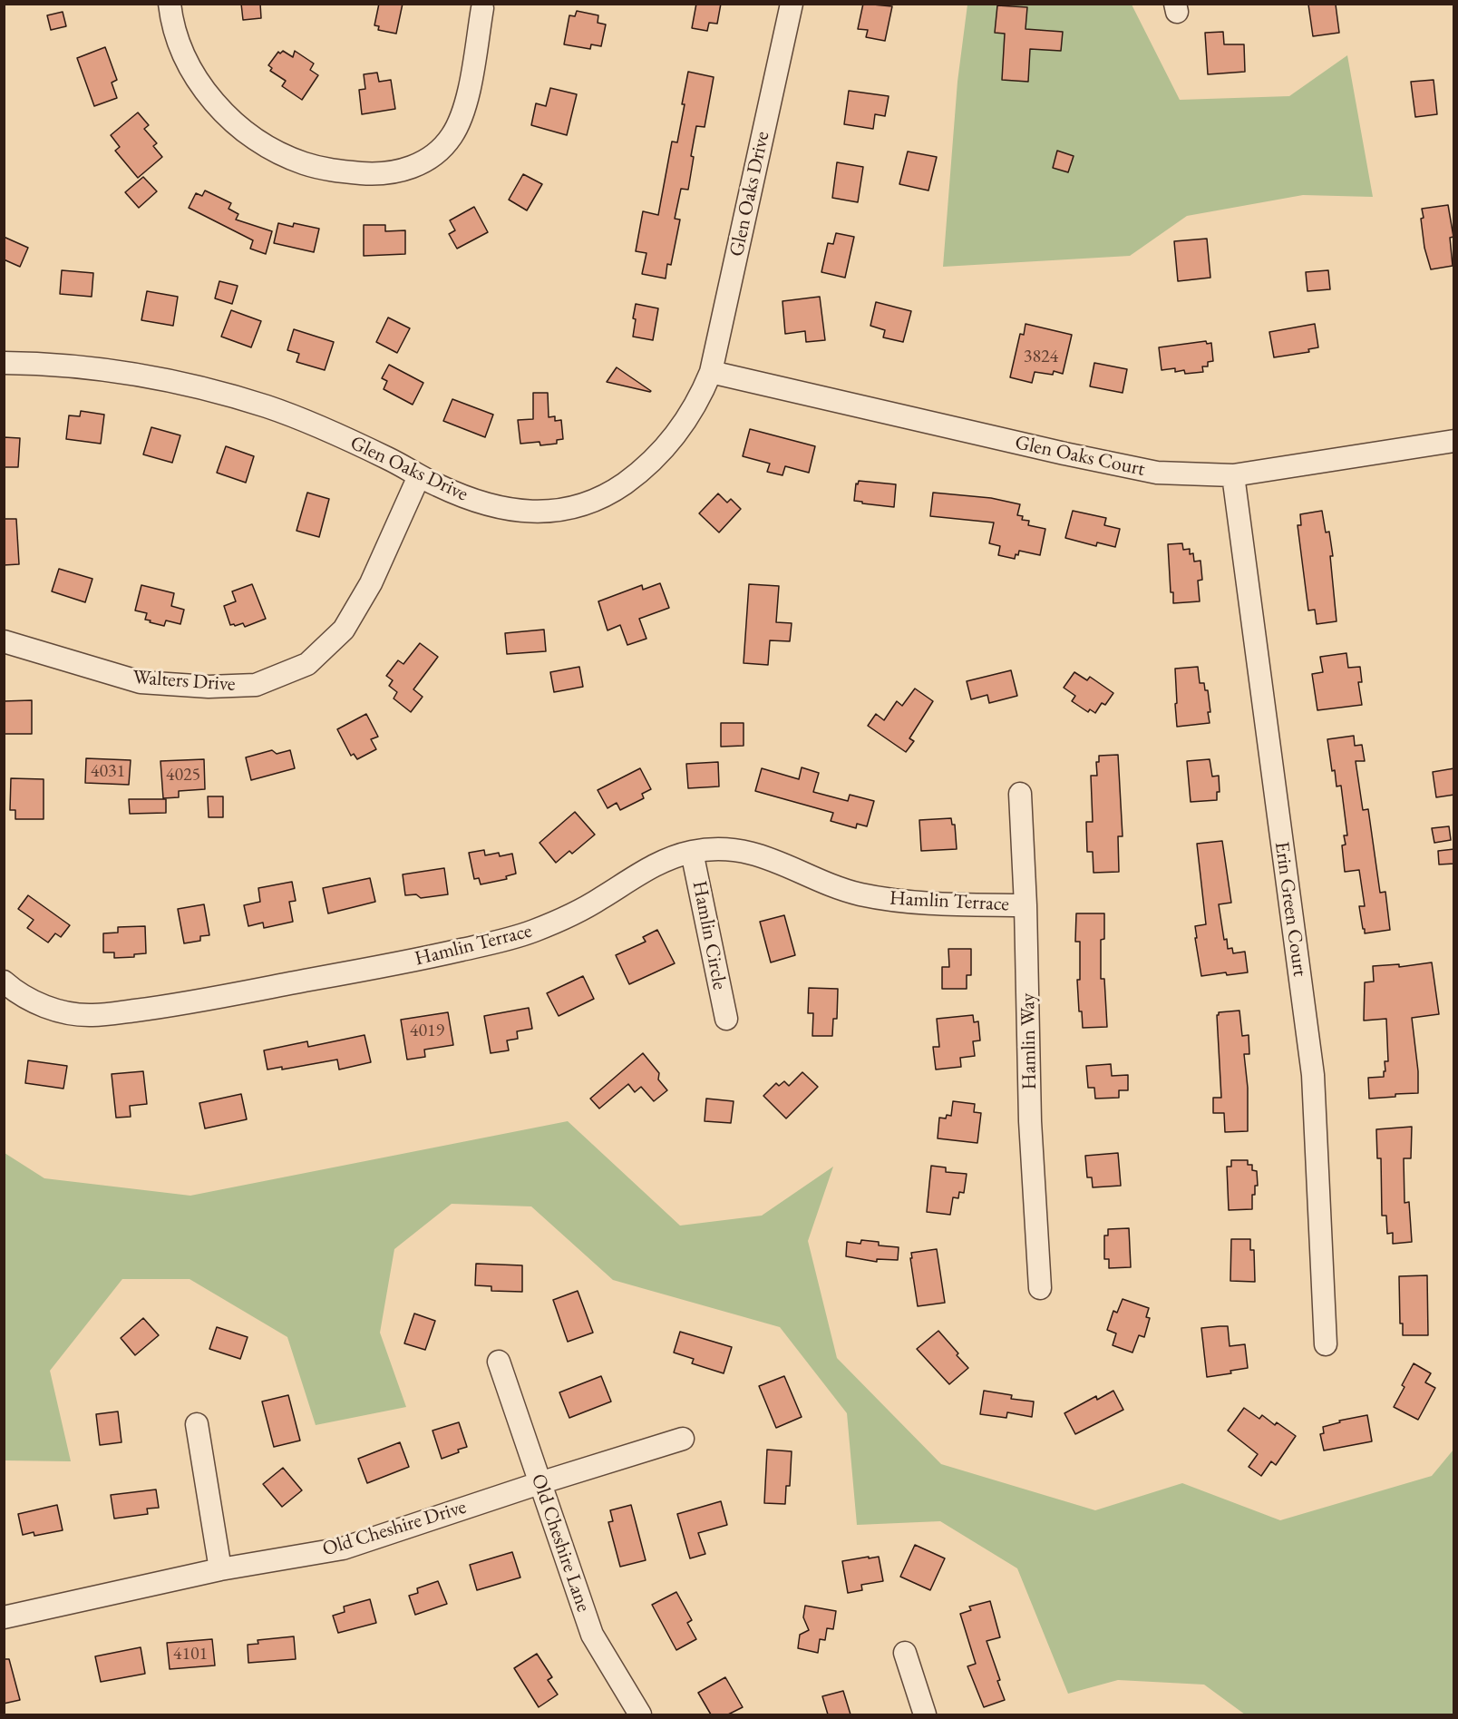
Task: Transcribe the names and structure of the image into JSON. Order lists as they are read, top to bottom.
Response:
{
  "streets": {
    "street": [
      "Glen Oaks Drive",
      "Glen Oaks Court",
      "Walters Drive",
      "Hamlin Terrace",
      "Erin Green Court",
      "Hamlin Circle",
      "Hamlin Way",
      "Old Cheshire Drive",
      "Old Cheshire Lane"
    ]
  },
  "crossings": [
    ["Glen Oaks Drive", "Glen Oaks Court"],
    ["Glen Oaks Drive", "Walters Drive"],
    ["Glen Oaks Court", "Erin Green Court"],
    ["Hamlin Terrace", "Hamlin Circle"],
    ["Hamlin Terrace", "Hamlin Way"],
    ["Old Cheshire Drive", "Old Cheshire Lane"]
  ],
  "house_numbers": [
    "3824",
    "4031",
    "4025",
    "4019",
    "4101"
  ]
}
